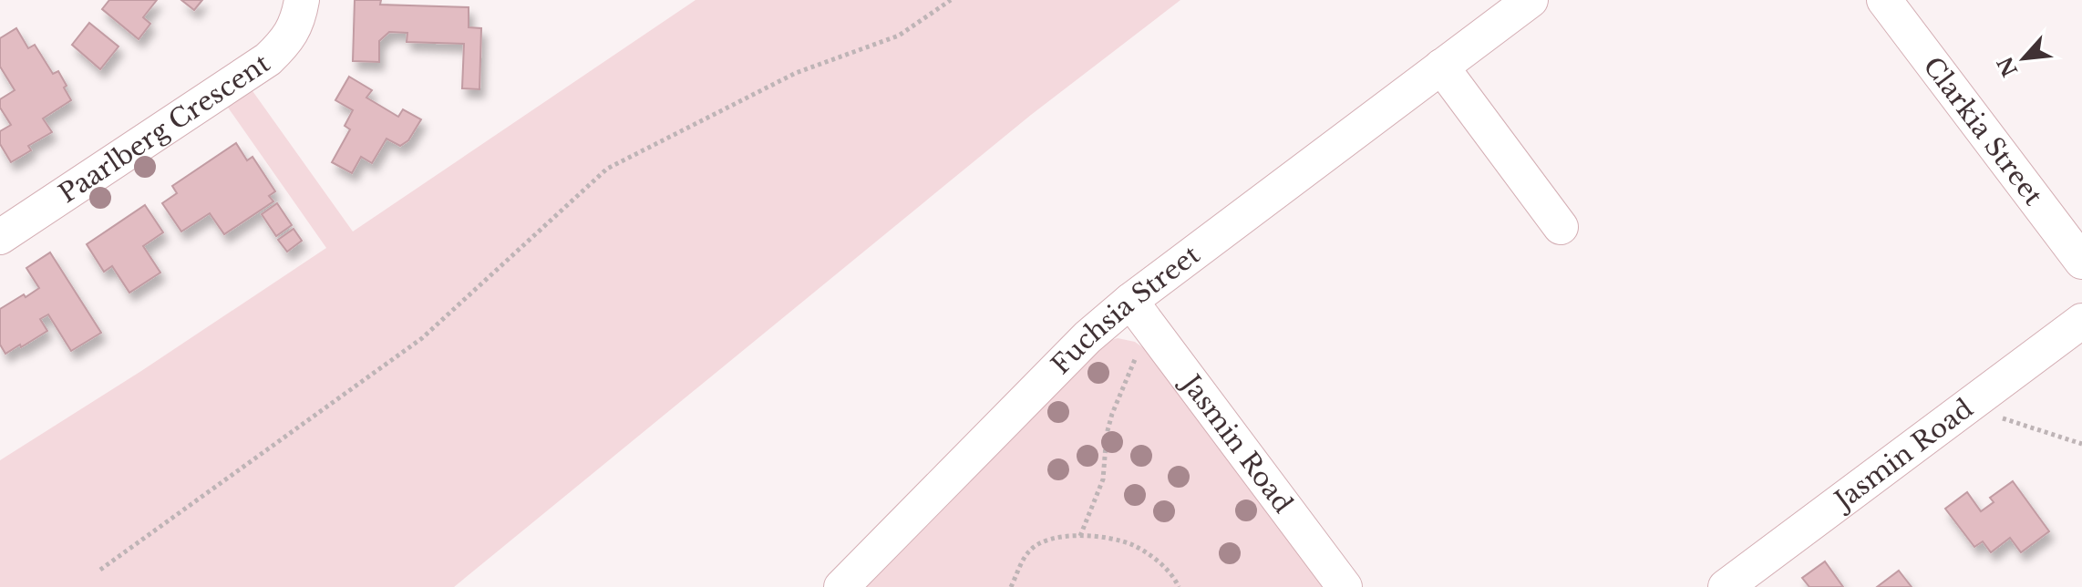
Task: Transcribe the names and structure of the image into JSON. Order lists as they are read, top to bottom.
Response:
{
  "streets": {
    "street": [
      "Paarlberg Crescent",
      "Clarkia Street",
      "Fuchsia Street",
      "Jasmin Road"
    ]
  },
  "crossings": [
    ["Fuchsia Street", "Jasmin Road"]
  ],
  "north": "bottom left"
}
